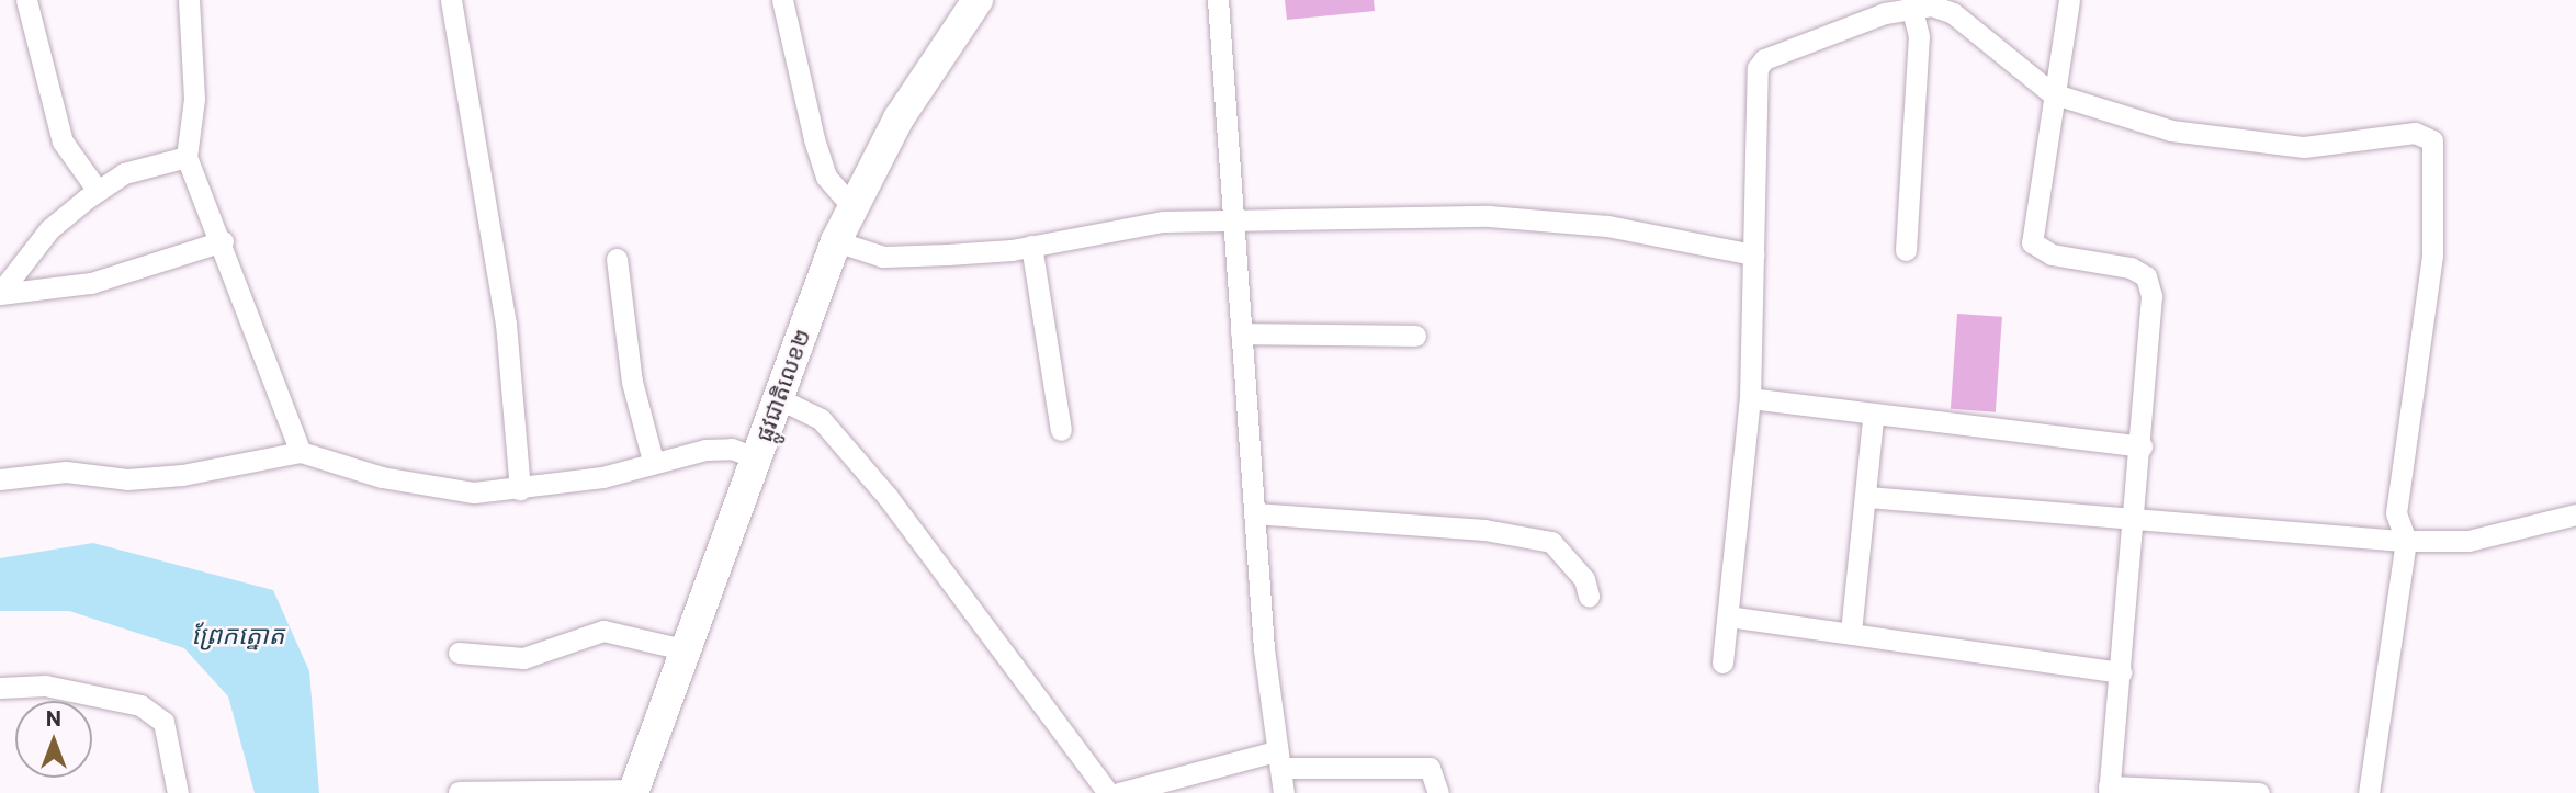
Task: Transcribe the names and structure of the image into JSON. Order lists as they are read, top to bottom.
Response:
{
  "streets": {
    "highway": ["ផ្លូវជាតិលេខ២"]
  },
  "water": ["ព្រែកត្នោត"],
  "north": "top"
}
